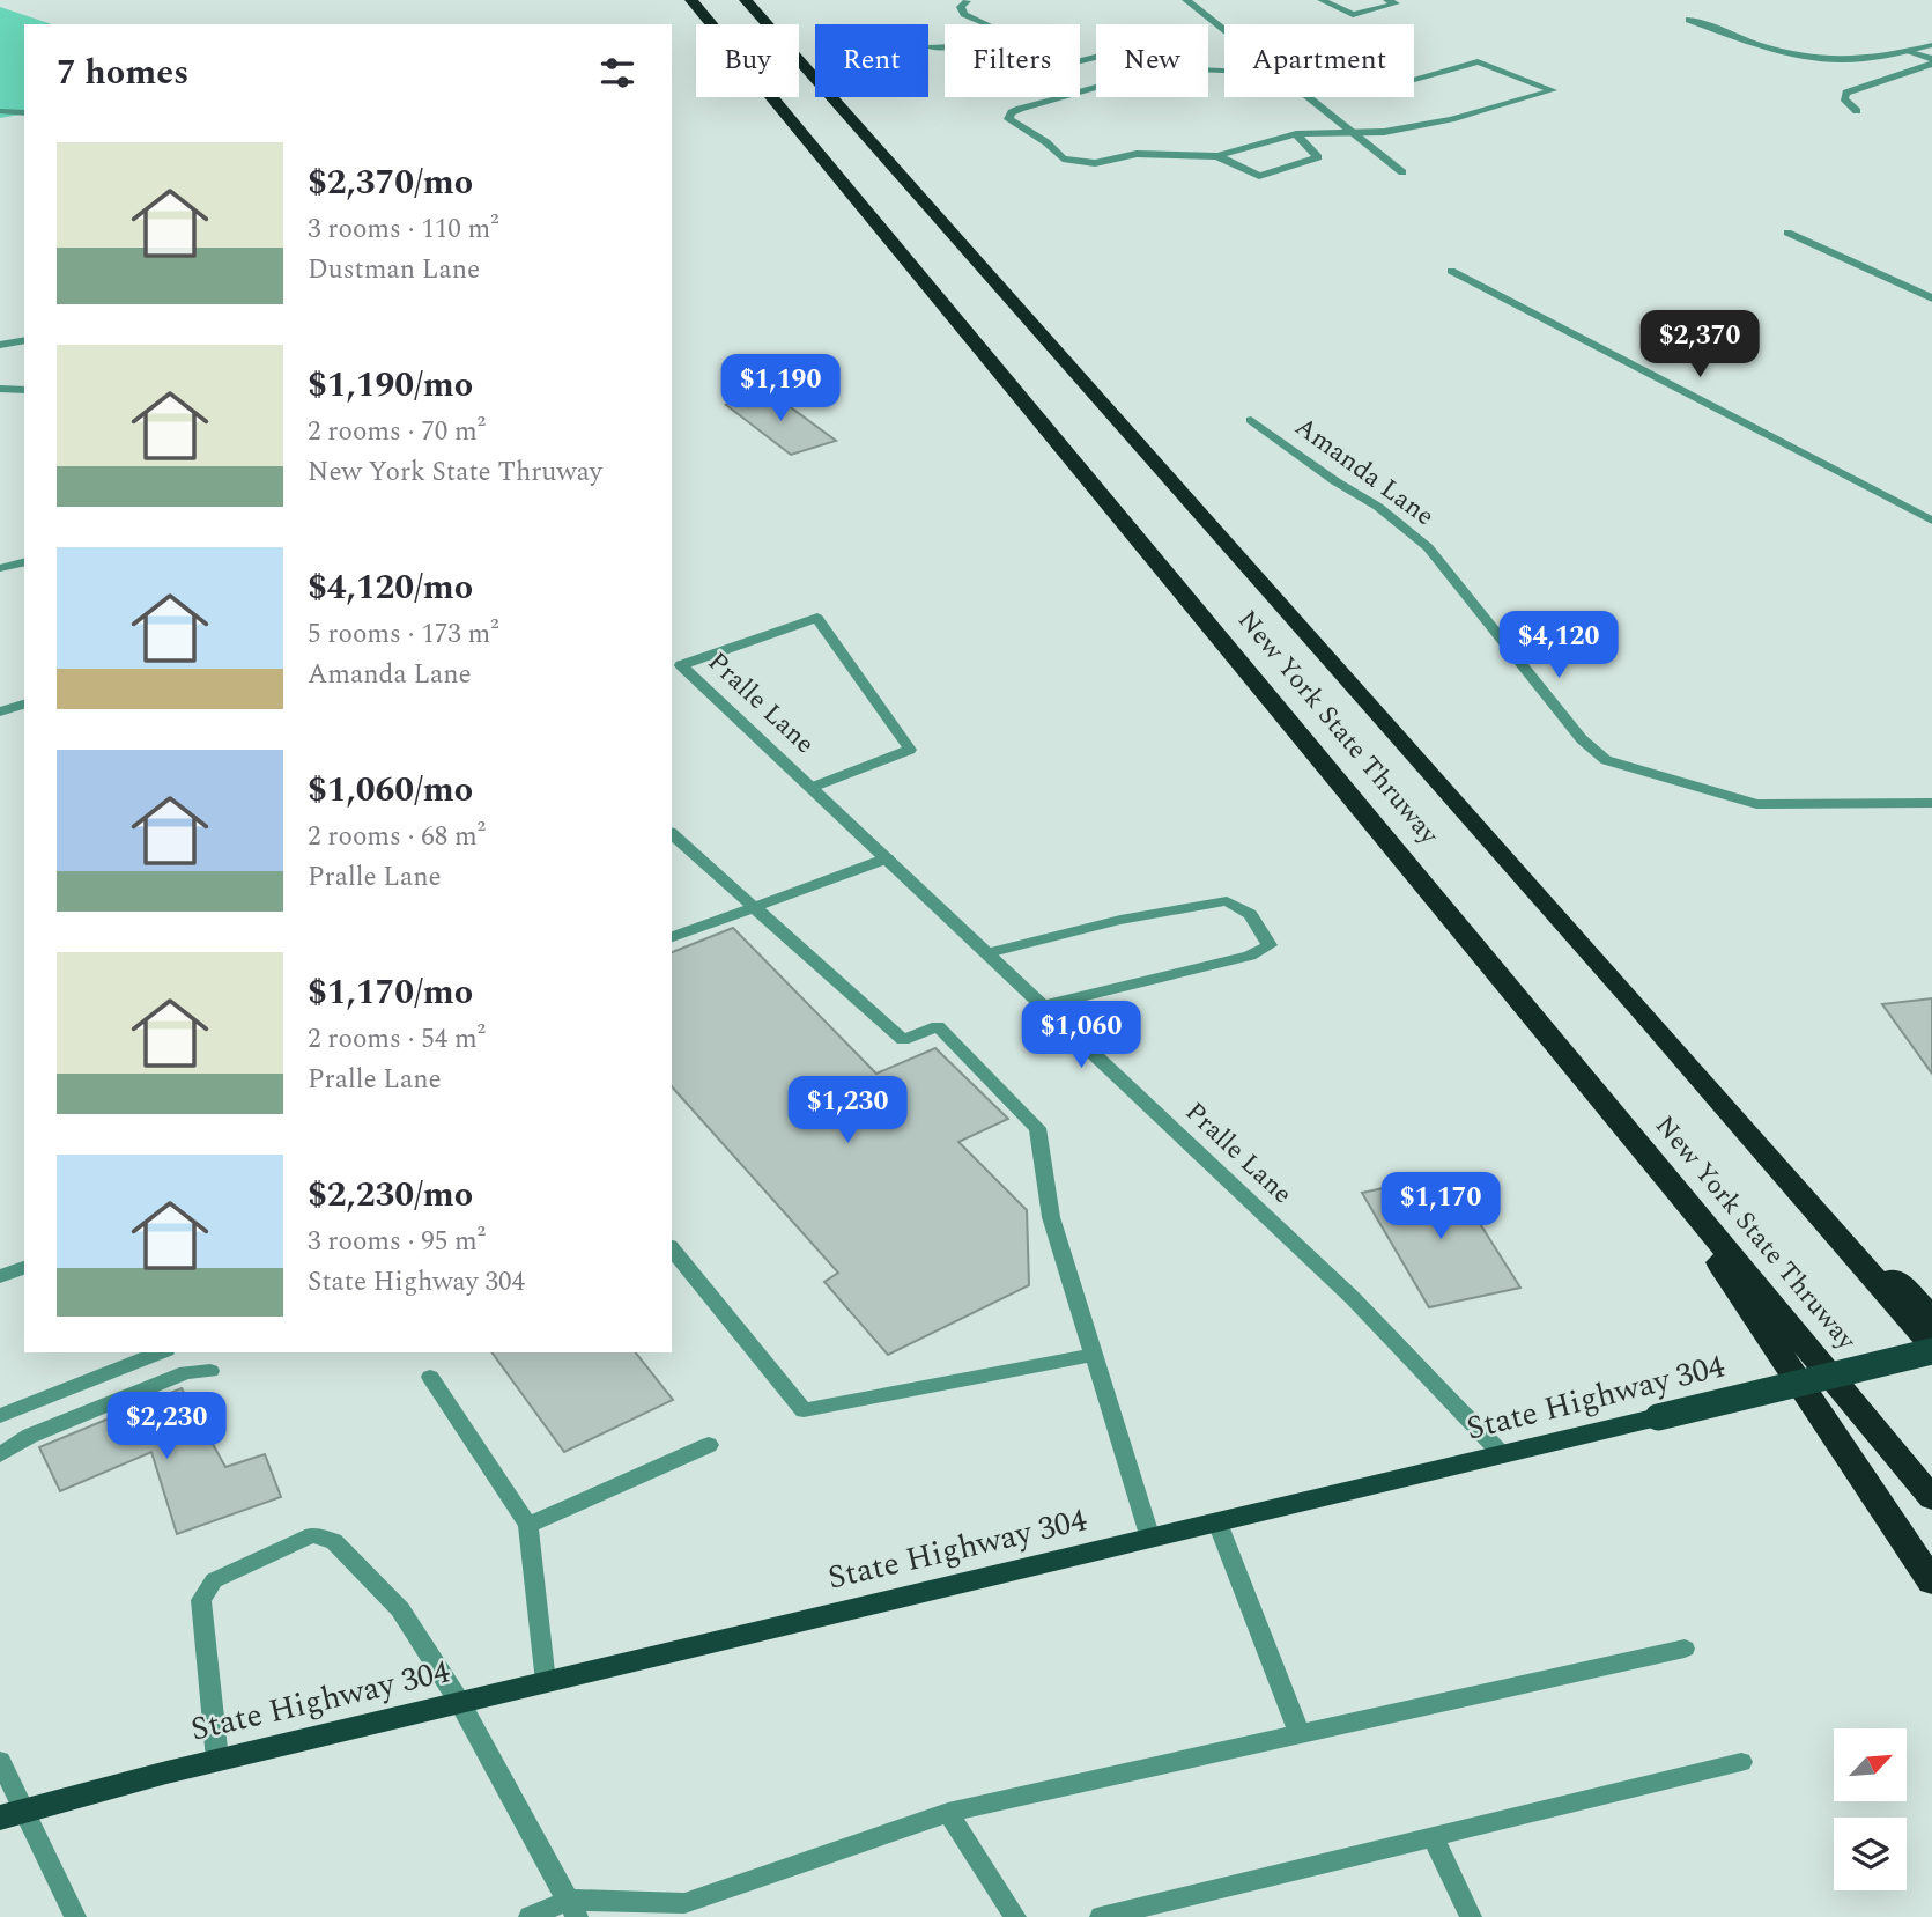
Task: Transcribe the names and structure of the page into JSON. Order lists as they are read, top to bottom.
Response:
{
  "streets": {
    "highway": ["New York State Thruway"],
    "main road": ["State Highway 304"],
    "street": ["Amanda Lane", "Pralle Lane"]
  },
  "crossings": [
    ["Pralle Lane", "State Highway 304"]
  ],
  "north": "top right",
  "page": {
    "chip": [
      "Buy",
      "Rent",
      "Filters",
      "New",
      "Apartment"
    ],
    "heading": "7 homes",
    "list": [
      {
        "name": "$2,370/mo",
        "note": "3 rooms · 110 m² · Dustman Lane"
      },
      {
        "name": "$1,190/mo",
        "note": "2 rooms · 70 m² · New York State Thruway"
      },
      {
        "name": "$4,120/mo",
        "note": "5 rooms · 173 m² · Amanda Lane"
      },
      {
        "name": "$1,060/mo",
        "note": "2 rooms · 68 m² · Pralle Lane"
      },
      {
        "name": "$1,170/mo",
        "note": "2 rooms · 54 m² · Pralle Lane"
      },
      {
        "name": "$2,230/mo",
        "note": "3 rooms · 95 m² · State Highway 304"
      }
    ],
    "price": [
      "$2,370",
      "$1,190",
      "$4,120",
      "$1,060",
      "$1,230",
      "$1,170",
      "$2,230"
    ]
  }
}
